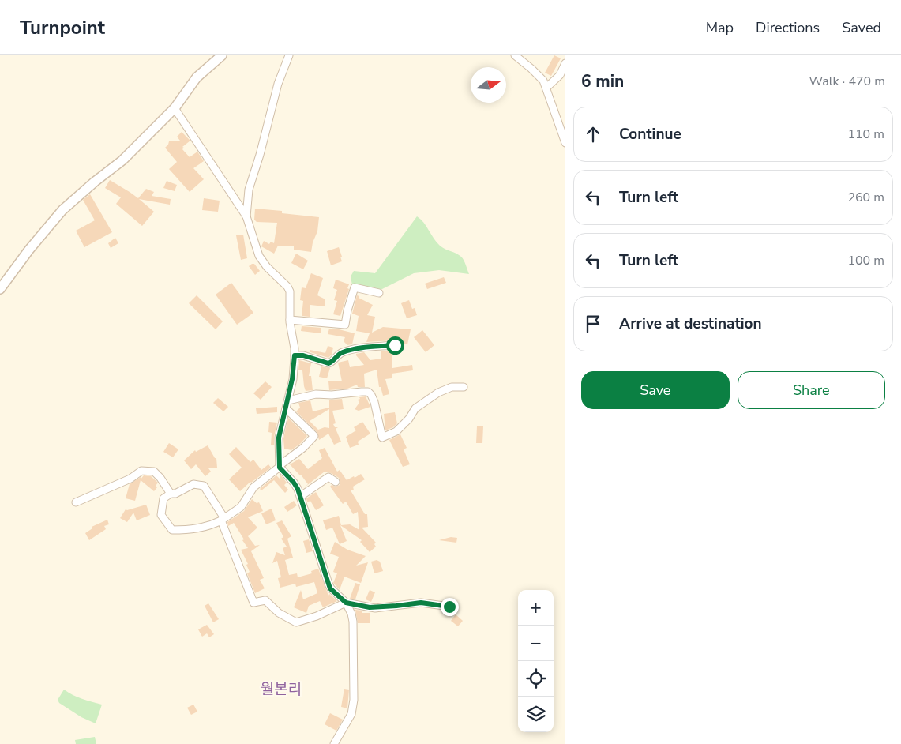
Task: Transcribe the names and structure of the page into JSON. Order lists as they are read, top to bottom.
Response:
{
  "districts": ["월본리"],
  "north": "right",
  "page": {
    "header": "Turnpoint",
    "nav": ["Map", "Directions", "Saved"],
    "heading": ["6 min", "Walk · 470 m"],
    "list": [
      ["Continue", "110 m"],
      ["Turn left", "260 m"],
      ["Turn left", "100 m"],
      "Arrive at destination"
    ],
    "buttons": ["Save", "Share"],
    "map_buttons": ["+", "−"]
  }
}
